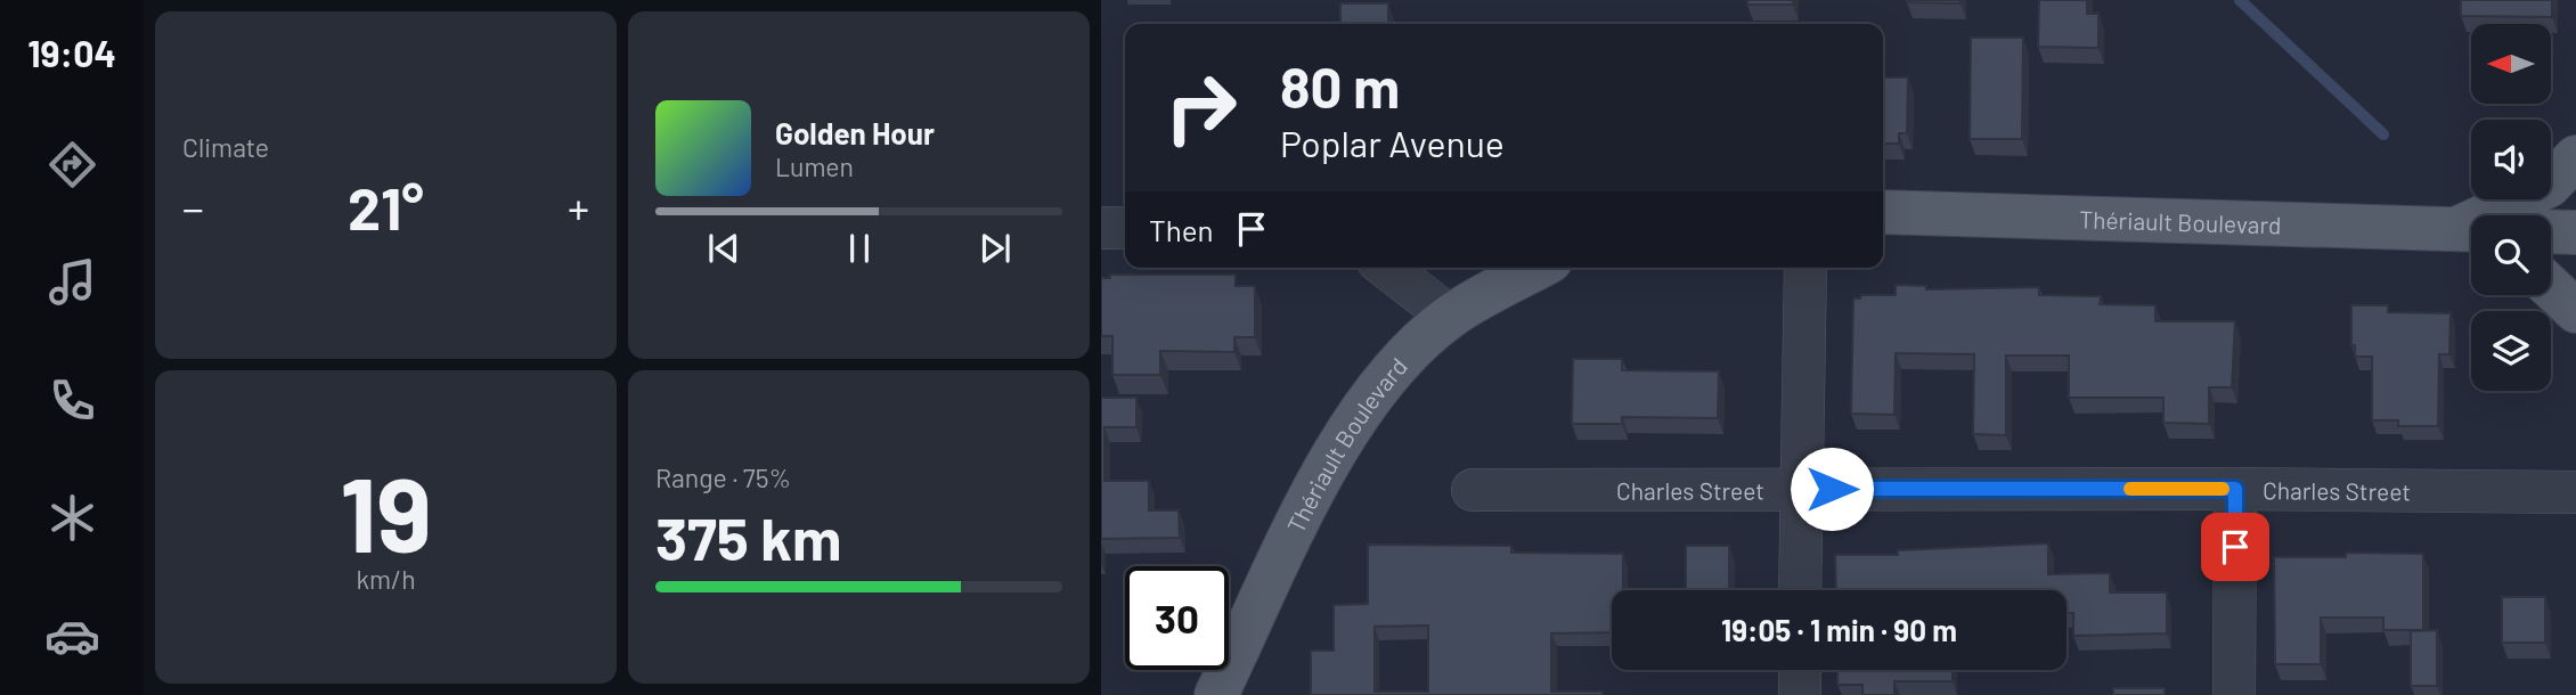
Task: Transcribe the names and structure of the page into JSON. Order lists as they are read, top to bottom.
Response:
{
  "streets": {
    "main road": ["Thériault Boulevard"],
    "street": ["Charles Street"]
  },
  "north": "left",
  "page": {
    "tabs": "19:04",
    "tile": [
      "Climate",
      ["19", "km/h"],
      ["Range · 75%", "375 km"]
    ],
    "turn": ["80 m", "Poplar Avenue"],
    "song": ["Golden Hour", "Lumen"],
    "heat": ["−", "21°", "+"],
    "then": "Then",
    "limit": "30",
    "trip": "19:05 · 1 min · 90 m"
  }
}
